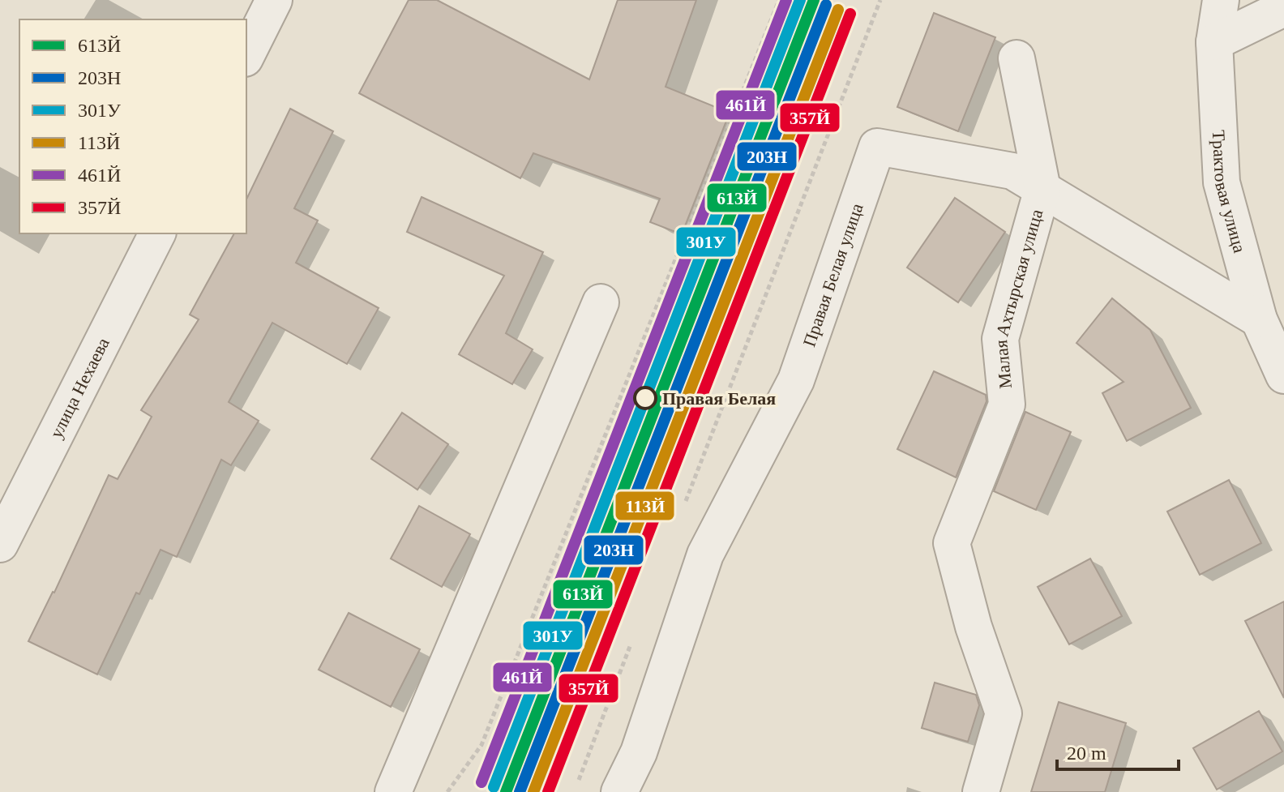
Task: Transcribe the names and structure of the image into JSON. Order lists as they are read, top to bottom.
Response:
{
  "streets": {
    "street": [
      "Трактовая улица",
      "Правая Белая улица",
      "Малая Ахтырская улица",
      "улица Нехаева"
    ]
  },
  "crossings": [
    ["Трактовая улица", "Правая Белая улица"],
    ["Правая Белая улица", "Малая Ахтырская улица"]
  ],
  "places": ["Правая Белая"],
  "lines": [
    "transit line 613Й",
    "transit line 301У",
    "transit line 461Й",
    "transit line 203Н",
    "transit line 113Й",
    "transit line 357Й"
  ],
  "legend": [
    "613Й",
    "203Н",
    "301У",
    "113Й",
    "461Й",
    "357Й"
  ],
  "scale_bar": "20 m"
}
